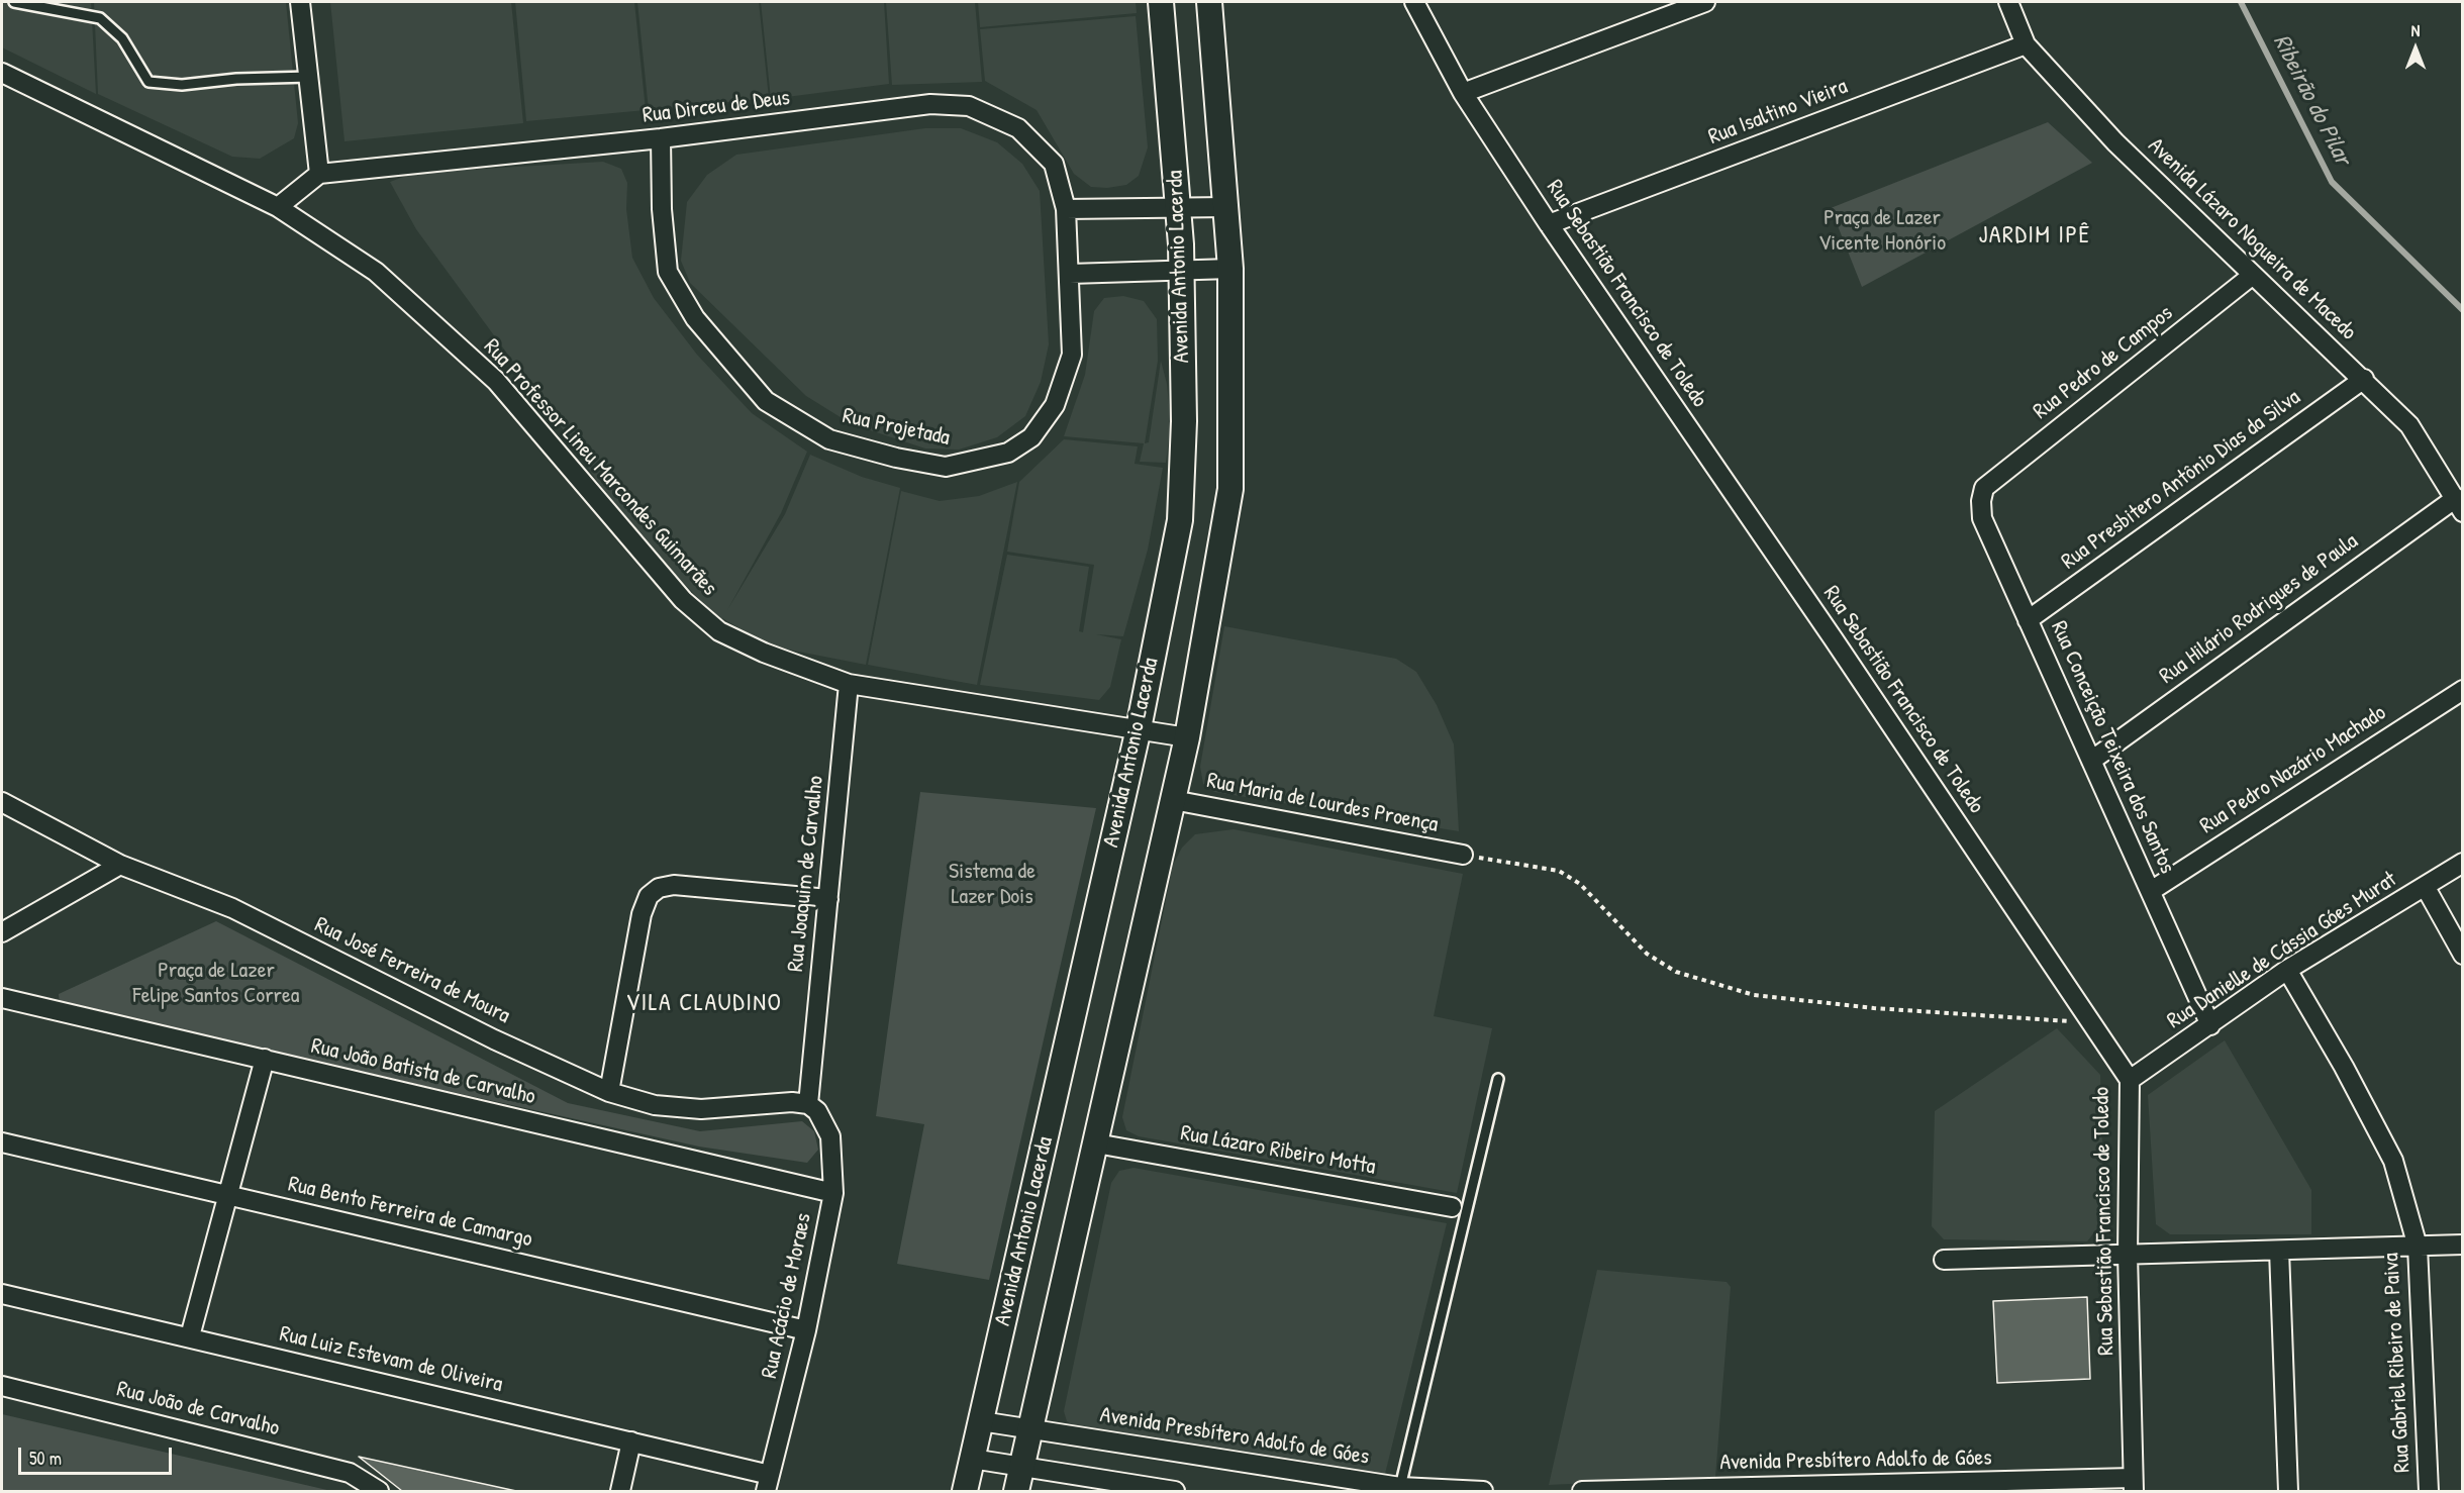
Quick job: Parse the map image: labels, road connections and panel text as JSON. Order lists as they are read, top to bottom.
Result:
{
  "streets": {
    "main road": ["Avenida Antonio Lacerda"],
    "street": [
      "Rua Dirceu de Deus",
      "Rua Isaltino Vieira",
      "Avenida Lázaro Nogueira de Macedo",
      "Rua Sebastião Francisco de Toledo",
      "Rua Pedro de Campos",
      "Rua Projetada",
      "Rua Professor Lineu Marcondes Guimarães",
      "Rua Presbitero Antônio Dias da Silva",
      "Rua Hilário Rodrigues de Paula",
      "Rua Conceição Teixeira dos Santos",
      "Rua Pedro Nazário Machado",
      "Rua Maria de Lourdes Proença",
      "Rua Joaquim de Carvalho",
      "Rua Danielle de Cássia Góes Murat",
      "Rua José Ferreira de Moura",
      "Rua João Batista de Carvalho",
      "Rua Lázaro Ribeiro Motta",
      "Rua Bento Ferreira de Camargo",
      "Rua Acácio de Moraes",
      "Rua Luiz Estevam de Oliveira",
      "Rua Gabriel Ribeiro de Paiva",
      "Rua João de Carvalho",
      "Avenida Presbítero Adolfo de Góes"
    ]
  },
  "crossings": [
    ["Rua Dirceu de Deus", "Rua Projetada"],
    ["Rua Isaltino Vieira", "Avenida Lázaro Nogueira de Macedo"],
    ["Rua Isaltino Vieira", "Rua Sebastião Francisco de Toledo"],
    ["Avenida Lázaro Nogueira de Macedo", "Rua Pedro de Campos"],
    ["Avenida Lázaro Nogueira de Macedo", "Rua Presbitero Antônio Dias da Silva"],
    ["Avenida Lázaro Nogueira de Macedo", "Rua Hilário Rodrigues de Paula"],
    ["Avenida Antonio Lacerda", "Rua Professor Lineu Marcondes Guimarães"],
    ["Avenida Antonio Lacerda", "Rua Maria de Lourdes Proença"],
    ["Avenida Antonio Lacerda", "Rua Lázaro Ribeiro Motta"],
    ["Avenida Antonio Lacerda", "Avenida Presbítero Adolfo de Góes"],
    ["Rua Sebastião Francisco de Toledo", "Rua Danielle de Cássia Góes Murat"],
    ["Rua Sebastião Francisco de Toledo", "Avenida Presbítero Adolfo de Góes"],
    ["Rua Pedro de Campos", "Rua Conceição Teixeira dos Santos"],
    ["Rua Professor Lineu Marcondes Guimarães", "Rua Joaquim de Carvalho"],
    ["Rua Presbitero Antônio Dias da Silva", "Rua Conceição Teixeira dos Santos"],
    ["Rua Hilário Rodrigues de Paula", "Rua Conceição Teixeira dos Santos"],
    ["Rua Conceição Teixeira dos Santos", "Rua Pedro Nazário Machado"],
    ["Rua Conceição Teixeira dos Santos", "Rua Danielle de Cássia Góes Murat"],
    ["Rua Joaquim de Carvalho", "Rua José Ferreira de Moura"],
    ["Rua Joaquim de Carvalho", "Rua Acácio de Moraes"],
    ["Rua Danielle de Cássia Góes Murat", "Rua Gabriel Ribeiro de Paiva"],
    ["Rua José Ferreira de Moura", "Rua Acácio de Moraes"],
    ["Rua João Batista de Carvalho", "Rua Acácio de Moraes"],
    ["Rua Bento Ferreira de Camargo", "Rua Acácio de Moraes"],
    ["Rua Acácio de Moraes", "Rua Luiz Estevam de Oliveira"]
  ],
  "districts": ["JARDIM IPÊ", "VILA CLAUDINO"],
  "water": ["Ribeirão do Pilar"],
  "parks": ["Praça de Lazer Vicente Honório", "Sistema de Lazer Dois", "Praça de Lazer Felipe Santos Correa"],
  "scale_bar": "50 m",
  "north": "top"
}
